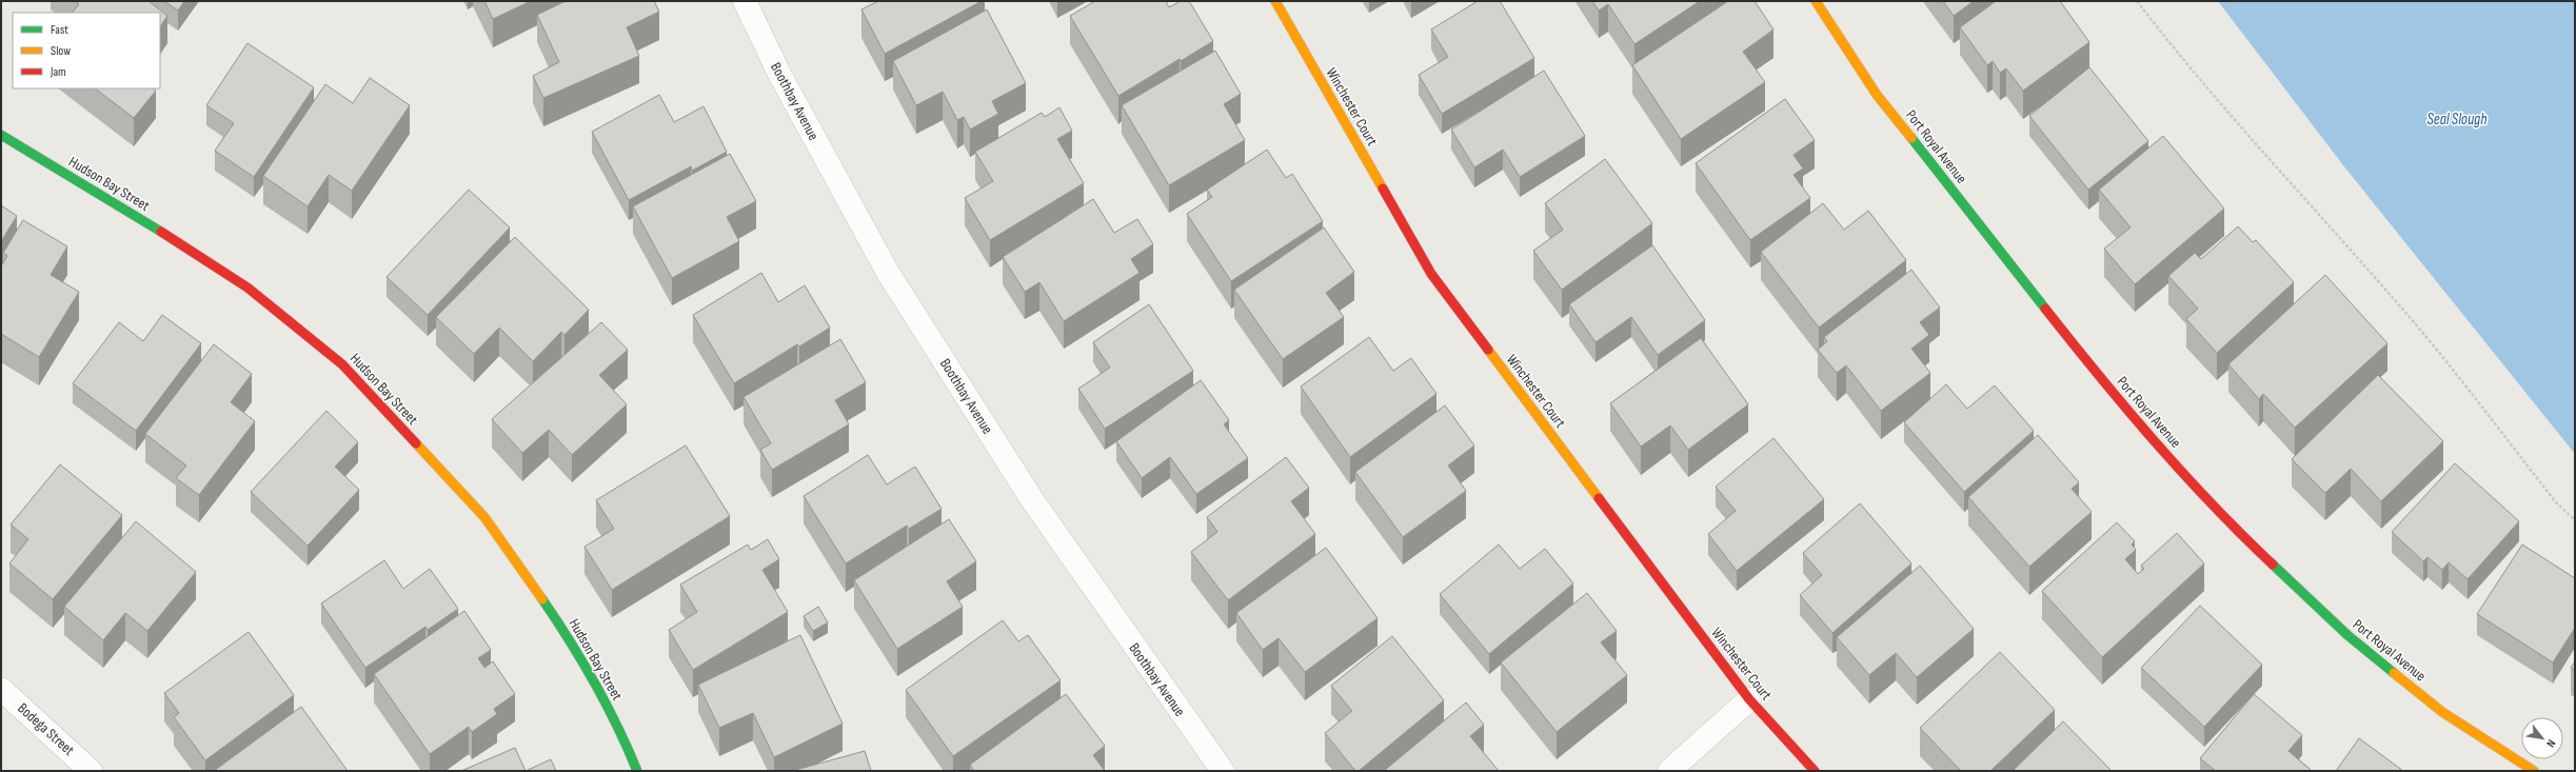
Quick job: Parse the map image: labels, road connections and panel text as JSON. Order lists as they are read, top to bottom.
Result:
{
  "streets": {
    "street": [
      "Boothbay Avenue",
      "Winchester Court",
      "Port Royal Avenue",
      "Hudson Bay Street",
      "Bodega Street"
    ]
  },
  "water": ["Seal Slough"],
  "legend": ["Fast", "Slow", "Jam"],
  "north": "bottom right"
}
